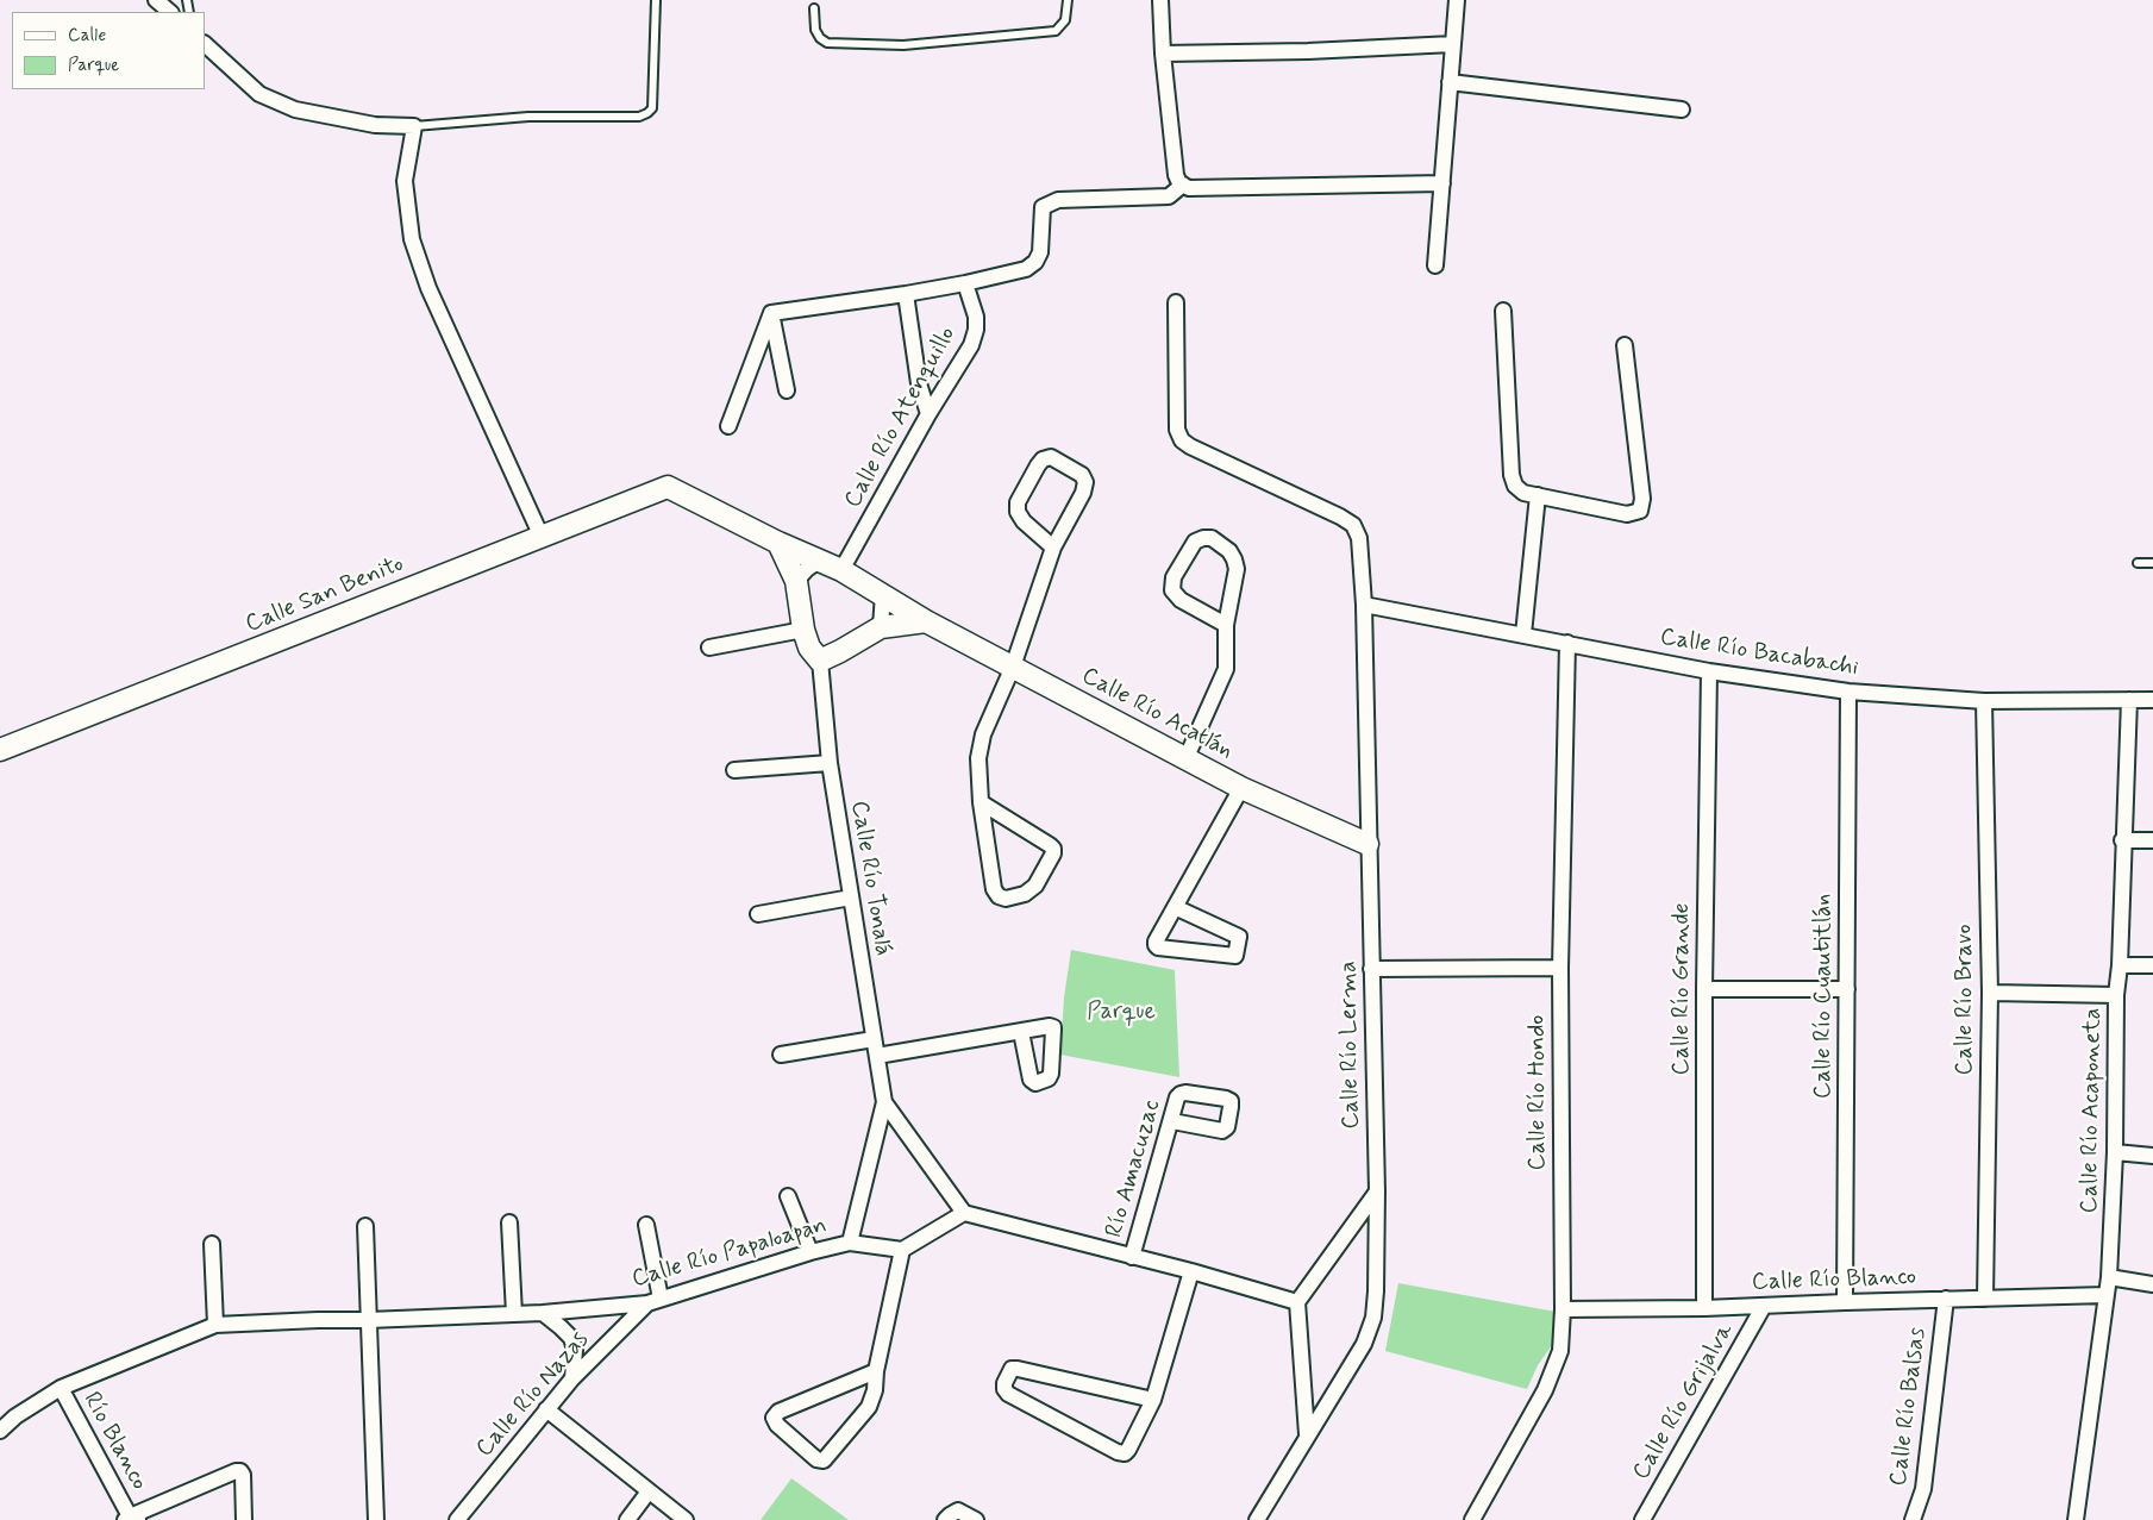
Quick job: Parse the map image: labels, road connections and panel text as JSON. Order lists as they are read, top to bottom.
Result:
{
  "streets": {
    "street": [
      "Calle Río Atenquillo",
      "Calle San Benito",
      "Calle Río Bacabachi",
      "Calle Río Acatlán",
      "Calle Río Tonalá",
      "Calle Río Grande",
      "Calle Río Cuautitlán",
      "Calle Río Bravo",
      "Calle Río Lerma",
      "Calle Río Hondo",
      "Calle Río Acaponeta",
      "Río Amacuzac",
      "Calle Río Papaloapan",
      "Calle Río Blanco",
      "Calle Río Nazas",
      "Calle Río Grijalva",
      "Calle Río Balsas",
      "Río Blanco"
    ]
  },
  "crossings": [
    ["Calle Río Atenquillo", "Calle Río Acatlán"],
    ["Calle Río Atenquillo", "Calle Río Tonalá"],
    ["Calle San Benito", "Calle Río Acatlán"],
    ["Calle Río Bacabachi", "Calle Río Grande"],
    ["Calle Río Bacabachi", "Calle Río Cuautitlán"],
    ["Calle Río Bacabachi", "Calle Río Bravo"],
    ["Calle Río Bacabachi", "Calle Río Lerma"],
    ["Calle Río Bacabachi", "Calle Río Hondo"],
    ["Calle Río Bacabachi", "Calle Río Acaponeta"],
    ["Calle Río Acatlán", "Calle Río Tonalá"],
    ["Calle Río Acatlán", "Calle Río Lerma"],
    ["Calle Río Tonalá", "Calle Río Papaloapan"],
    ["Calle Río Grande", "Calle Río Blanco"],
    ["Calle Río Cuautitlán", "Calle Río Blanco"],
    ["Calle Río Bravo", "Calle Río Blanco"],
    ["Calle Río Hondo", "Calle Río Blanco"],
    ["Calle Río Acaponeta", "Calle Río Blanco"],
    ["Calle Río Papaloapan", "Calle Río Nazas"],
    ["Calle Río Papaloapan", "Río Blanco"],
    ["Calle Río Blanco", "Calle Río Grijalva"],
    ["Calle Río Blanco", "Calle Río Balsas"]
  ],
  "parks": ["Parque"],
  "legend": ["Calle", "Parque"]
}
